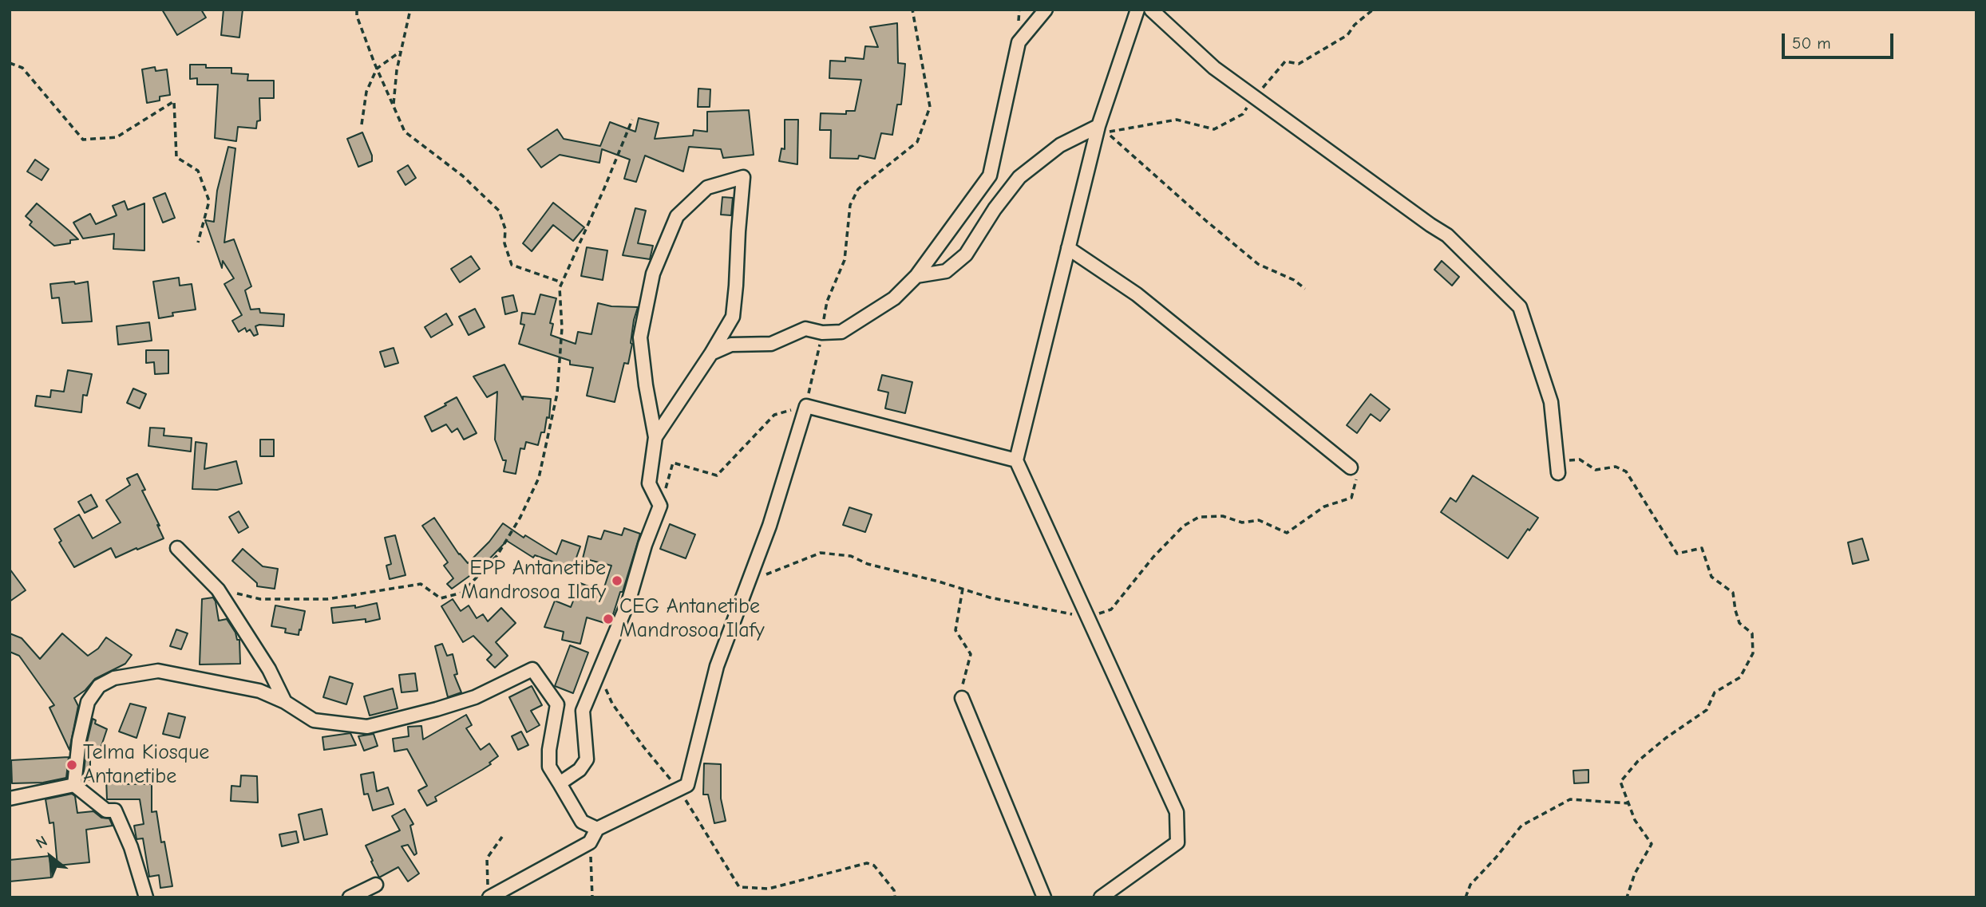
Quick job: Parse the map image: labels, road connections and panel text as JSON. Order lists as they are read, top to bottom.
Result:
{
  "places": ["EPP Antanetibe Mandrosoa Ilafy", "CEG Antanetibe Mandrosoa Ilafy", "Telma Kiosque Antanetibe"],
  "scale_bar": "50 m",
  "north": "top left"
}
